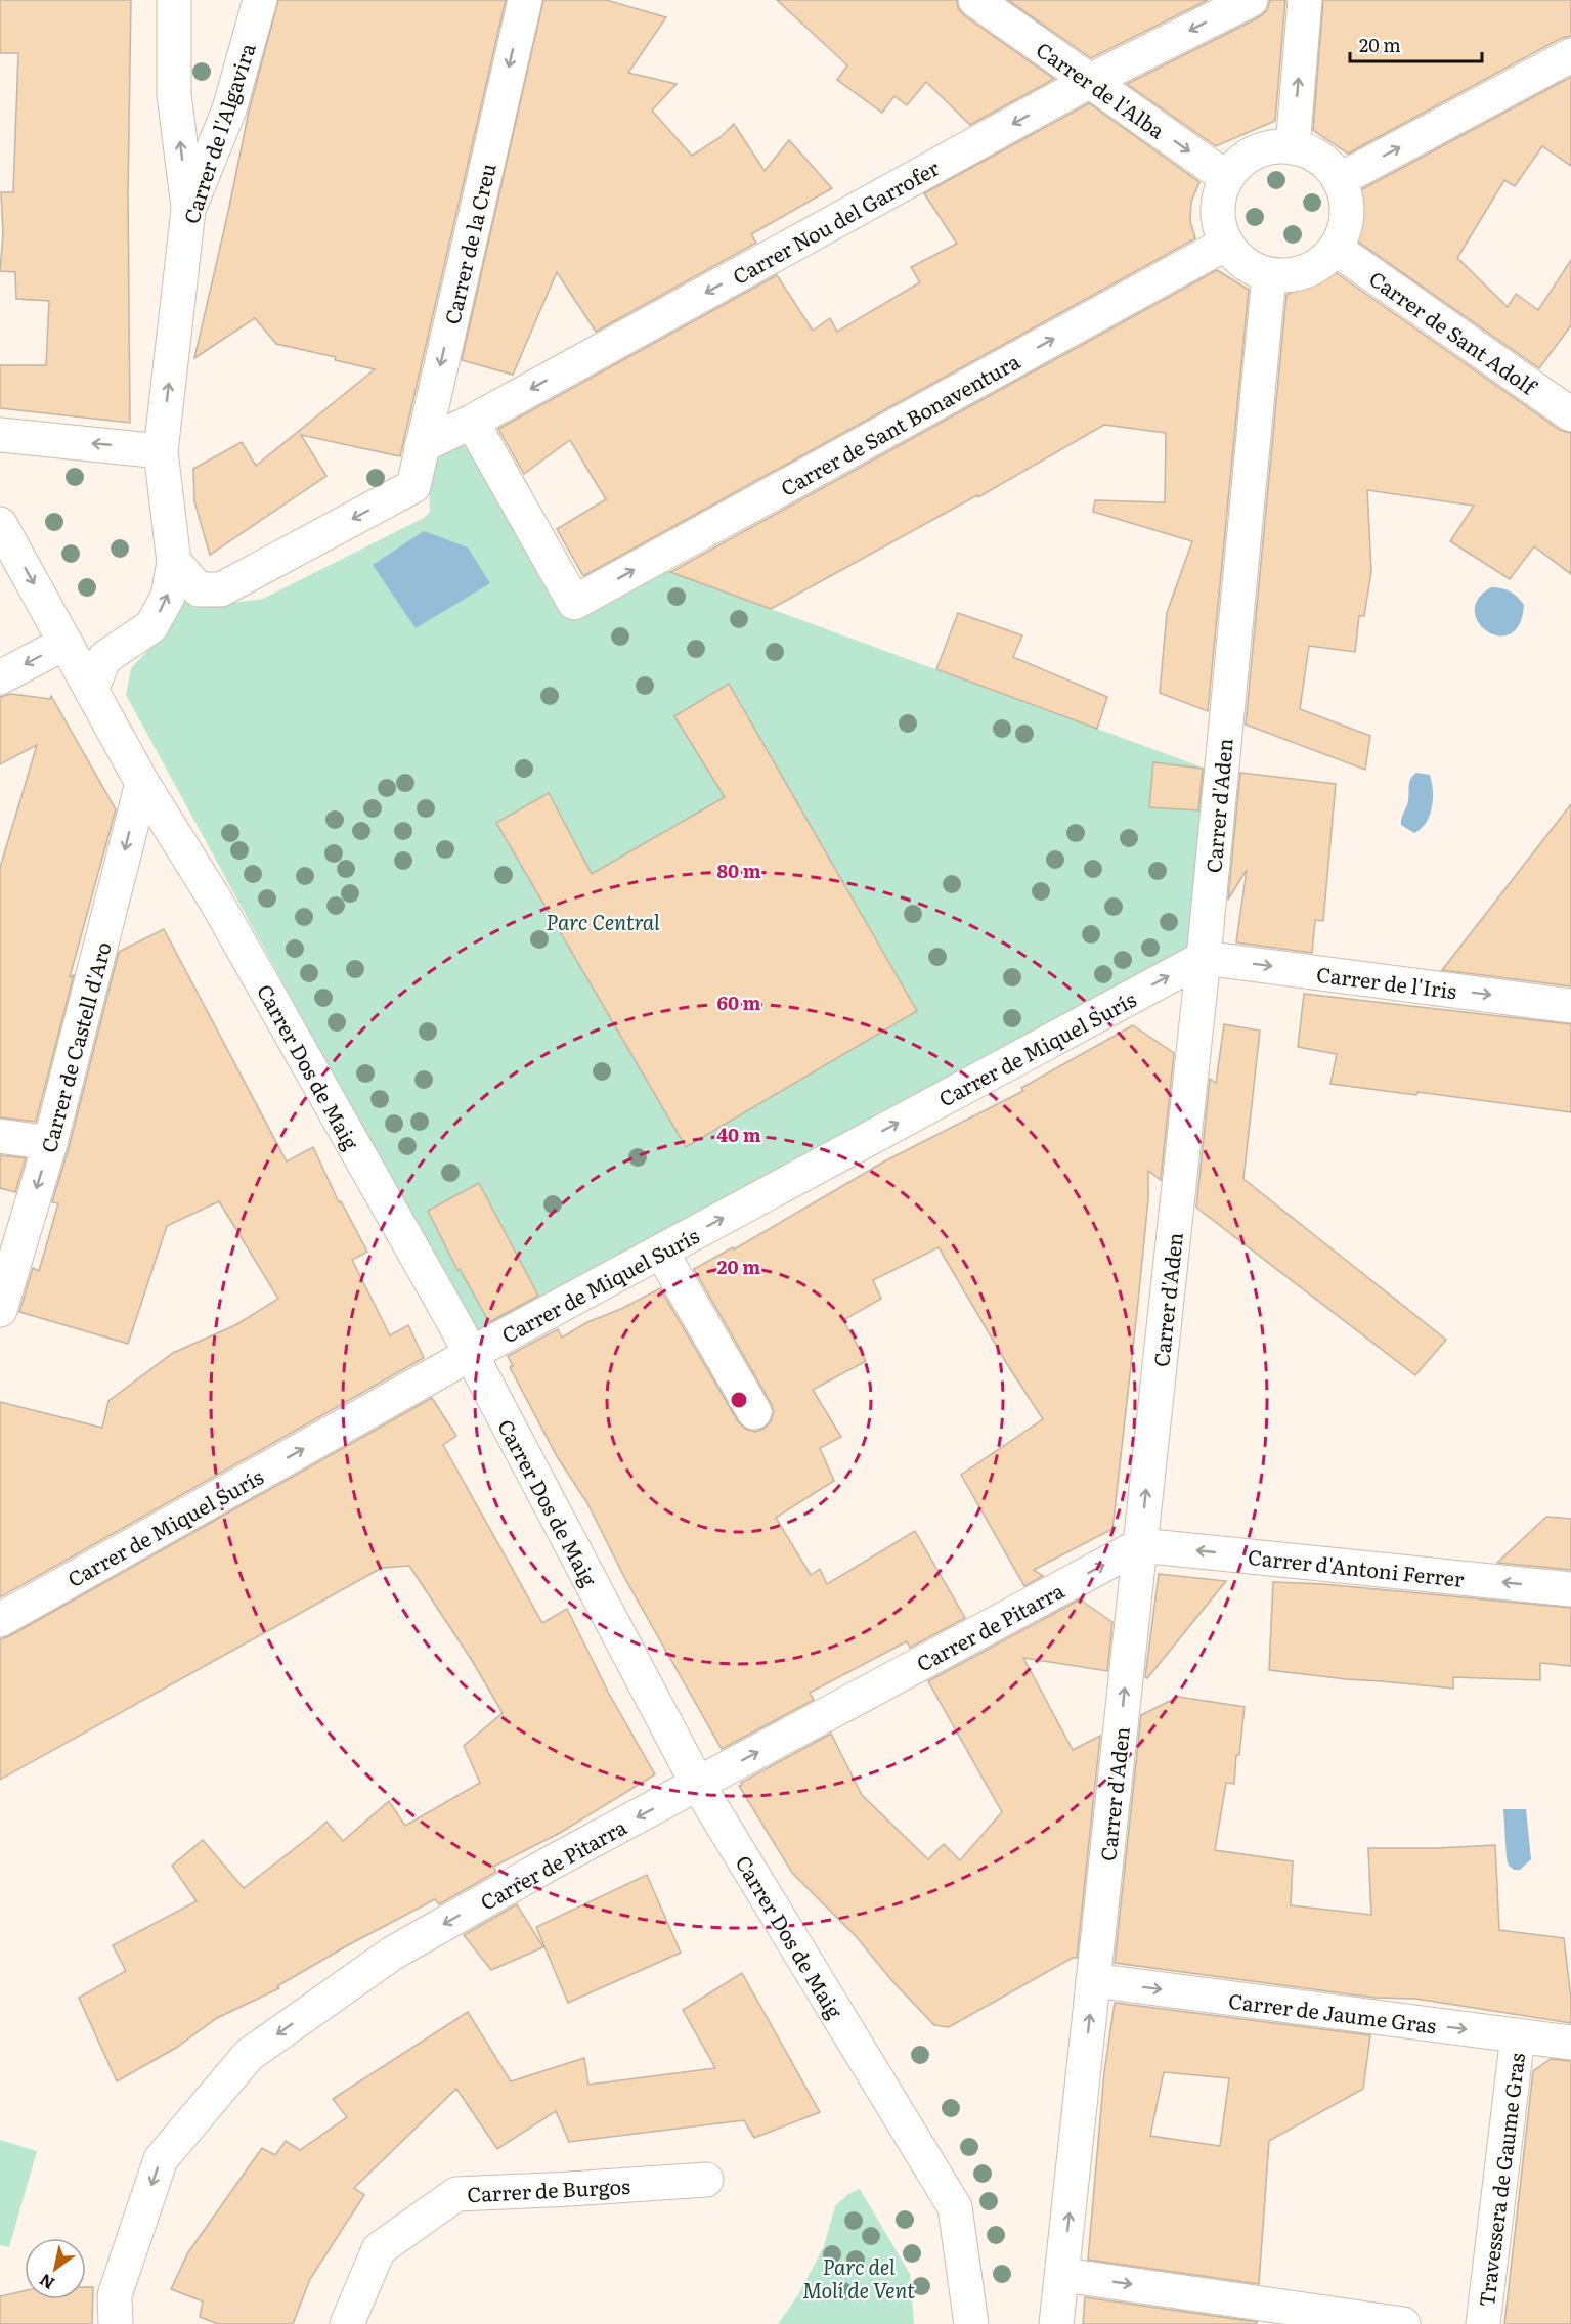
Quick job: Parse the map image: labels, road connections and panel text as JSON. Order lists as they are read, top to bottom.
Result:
{
  "streets": {
    "street": [
      "Carrer de l'Alba",
      "Carrer de l'Algavira",
      "Carrer Nou del Garrofer",
      "Carrer de la Creu",
      "Carrer de Sant Adolf",
      "Carrer de Sant Bonaventura",
      "Carrer d'Aden",
      "Carrer de l'Iris",
      "Carrer de Castell d'Aro",
      "Carrer de Miquel Surís",
      "Carrer Dos de Maig",
      "Carrer d'Antoni Ferrer",
      "Carrer de Pitarra",
      "Carrer de Jaume Gras",
      "Travessera de Gaume Gras",
      "Carrer de Burgos"
    ]
  },
  "crossings": [
    ["Carrer de l'Alba", "Carrer Nou del Garrofer"],
    ["Carrer de l'Alba", "Carrer de Sant Adolf"],
    ["Carrer de l'Alba", "Carrer de Sant Bonaventura"],
    ["Carrer de l'Alba", "Carrer d'Aden"],
    ["Carrer de l'Algavira", "Carrer de la Creu"],
    ["Carrer Nou del Garrofer", "Carrer de la Creu"],
    ["Carrer Nou del Garrofer", "Carrer de Sant Bonaventura"],
    ["Carrer de Sant Adolf", "Carrer de Sant Bonaventura"],
    ["Carrer de Sant Adolf", "Carrer d'Aden"],
    ["Carrer de Sant Bonaventura", "Carrer d'Aden"],
    ["Carrer d'Aden", "Carrer de l'Iris"],
    ["Carrer d'Aden", "Carrer de Miquel Surís"],
    ["Carrer d'Aden", "Carrer d'Antoni Ferrer"],
    ["Carrer d'Aden", "Carrer de Pitarra"],
    ["Carrer d'Aden", "Carrer de Jaume Gras"],
    ["Carrer de l'Iris", "Carrer de Miquel Surís"],
    ["Carrer de Castell d'Aro", "Carrer Dos de Maig"],
    ["Carrer de Miquel Surís", "Carrer Dos de Maig"],
    ["Carrer Dos de Maig", "Carrer de Pitarra"],
    ["Carrer d'Antoni Ferrer", "Carrer de Pitarra"],
    ["Carrer de Jaume Gras", "Travessera de Gaume Gras"]
  ],
  "one_way": [
    "Carrer de l'Alba",
    "Carrer de l'Algavira",
    "Carrer Nou del Garrofer",
    "Carrer de la Creu",
    "Carrer de Sant Bonaventura",
    "Carrer d'Aden",
    "Carrer de l'Iris",
    "Carrer de Castell d'Aro",
    "Carrer de Miquel Surís",
    "Carrer d'Antoni Ferrer"
  ],
  "parks": ["Parc Central", "Parc del Molí de Vent"],
  "scale_bar": "20 m",
  "north": "bottom left",
  "rings": [
    "80 m",
    "60 m",
    "40 m",
    "20 m"
  ]
}
